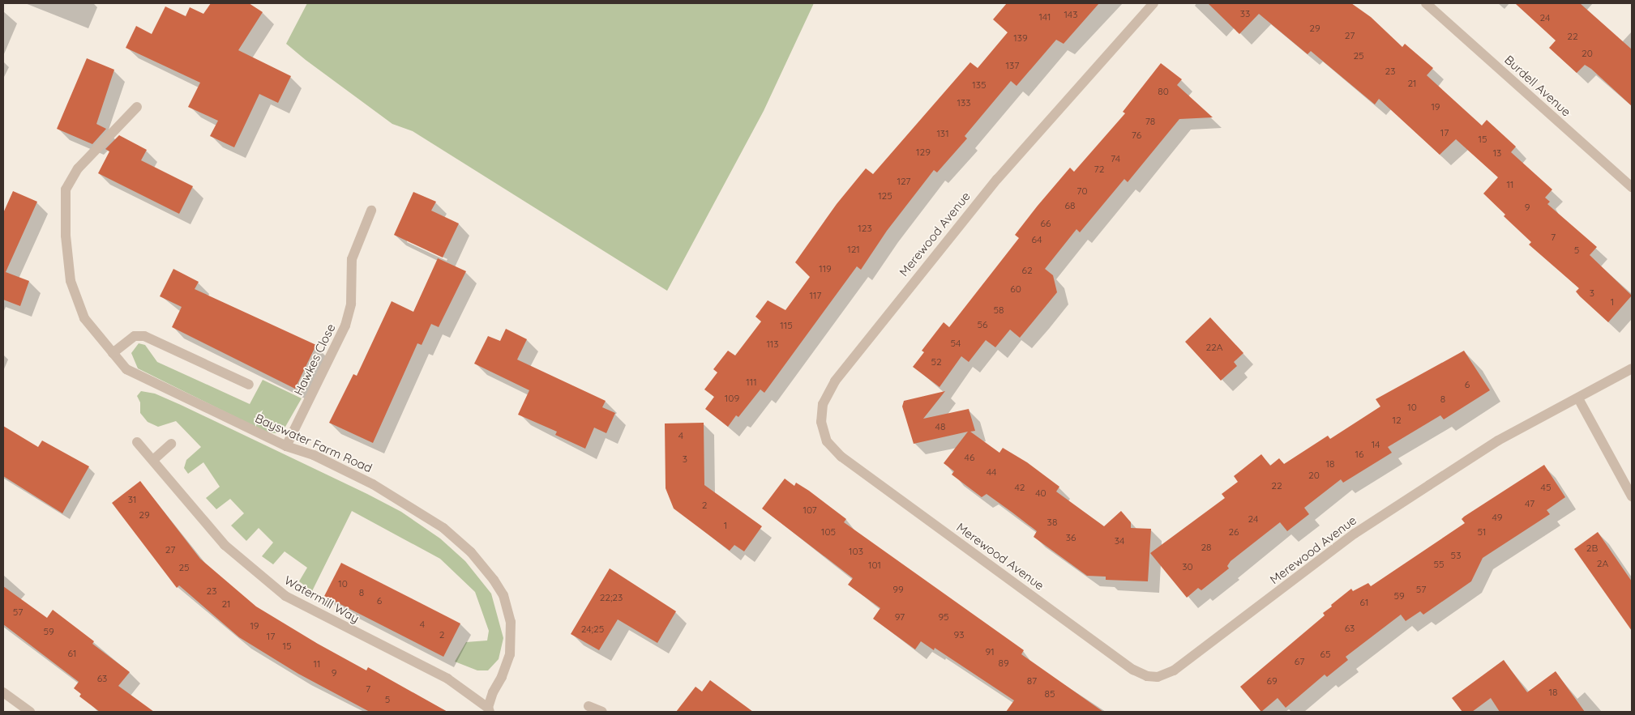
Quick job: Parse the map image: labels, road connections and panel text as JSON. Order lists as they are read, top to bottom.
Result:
{
  "streets": {
    "street": [
      "Burdell Avenue",
      "Merewood Avenue",
      "Hawkes Close",
      "Bayswater Farm Road",
      "Watermill Way"
    ]
  },
  "crossings": [
    ["Hawkes Close", "Bayswater Farm Road"],
    ["Bayswater Farm Road", "Watermill Way"]
  ],
  "house_numbers": [
    "33",
    "143",
    "141",
    "24",
    "29",
    "27",
    "22",
    "139",
    "20",
    "25",
    "137",
    "23",
    "21",
    "135",
    "80",
    "133",
    "19",
    "78",
    "17",
    "131",
    "76",
    "15",
    "129",
    "13",
    "74",
    "72",
    "127",
    "11",
    "70",
    "125",
    "68",
    "9",
    "66",
    "123",
    "7",
    "64",
    "121",
    "5",
    "119",
    "62",
    "60",
    "3",
    "117",
    "1",
    "58",
    "56",
    "115",
    "54",
    "113",
    "22A",
    "52",
    "111",
    "6",
    "109",
    "8",
    "10",
    "12",
    "48",
    "4",
    "14",
    "16",
    "46",
    "3",
    "18",
    "44",
    "20",
    "22",
    "42",
    "45",
    "40",
    "31",
    "47",
    "2",
    "107",
    "29",
    "49",
    "24",
    "38",
    "1",
    "105",
    "26",
    "51",
    "36",
    "34",
    "28",
    "2B",
    "27",
    "103",
    "53",
    "2A",
    "55",
    "101",
    "30",
    "25",
    "10",
    "99",
    "57",
    "23",
    "8",
    "59",
    "22;23",
    "6",
    "61",
    "21",
    "57",
    "97",
    "95",
    "4",
    "19",
    "63",
    "24;25",
    "59",
    "2",
    "93",
    "17",
    "15",
    "91",
    "61",
    "65",
    "67",
    "89",
    "11",
    "9",
    "63",
    "87",
    "69",
    "7",
    "18",
    "85",
    "5"
  ]
}
